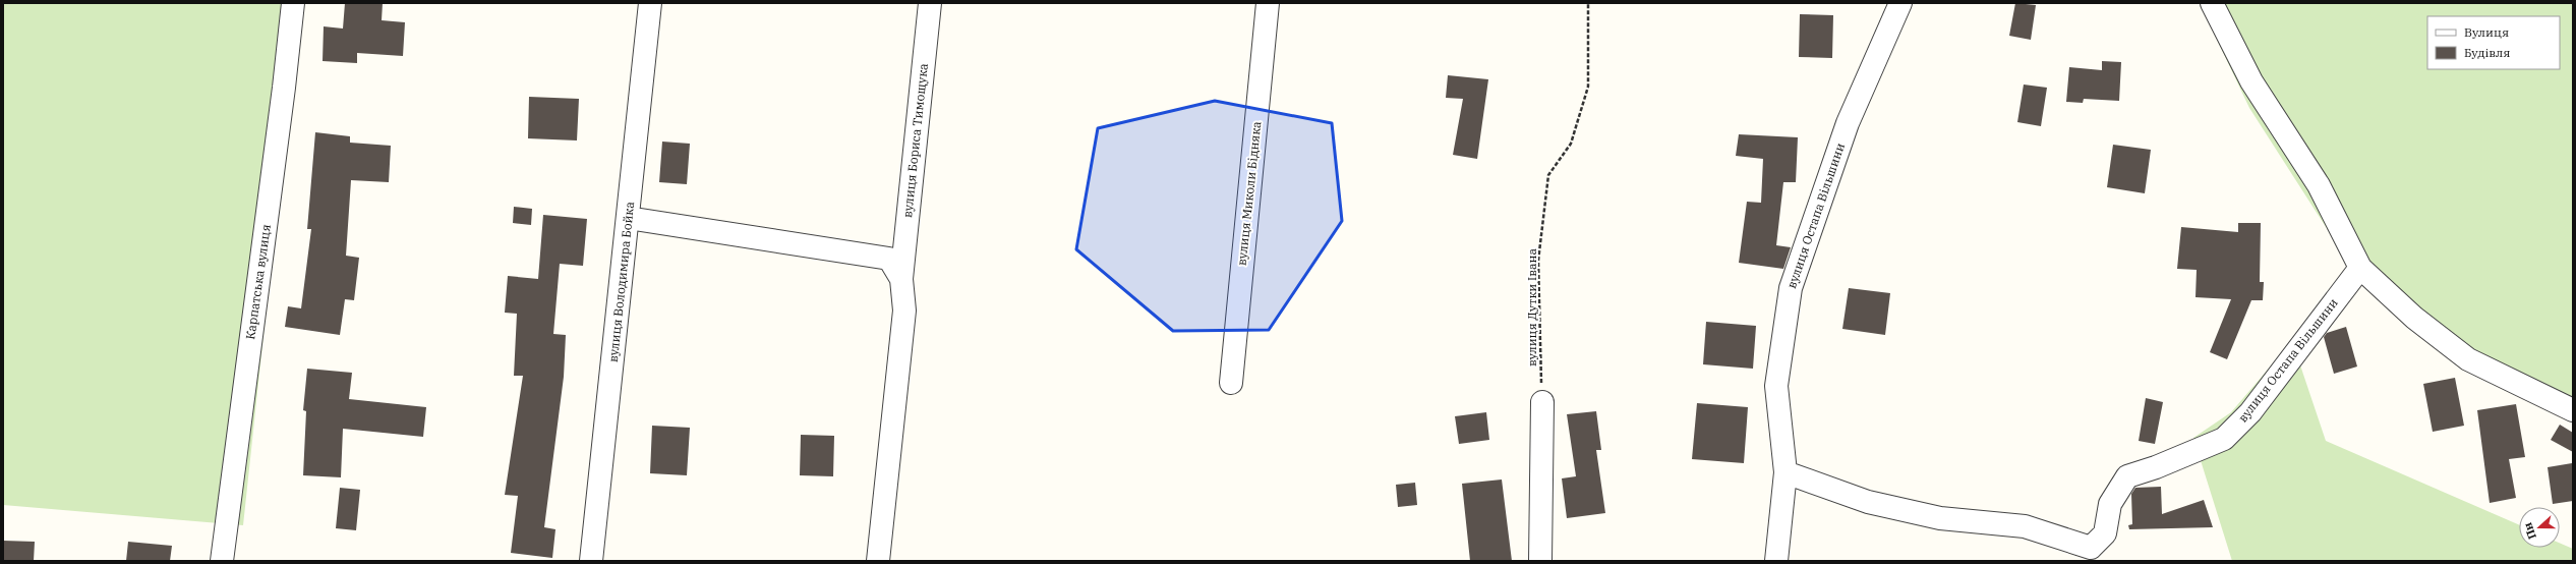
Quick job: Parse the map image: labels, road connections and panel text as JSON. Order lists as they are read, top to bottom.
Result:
{
  "streets": {
    "street": [
      "вулиця Бориса Тимощука",
      "вулиця Миколи Бідняка",
      "вулиця Остапа Вільшини",
      "Карпатська вулиця",
      "вулиця Володимира Бойка"
    ],
    "path": ["вулиця Дутки Івана"]
  },
  "legend": ["Вулиця", "Будівля"],
  "north": "left"
}
